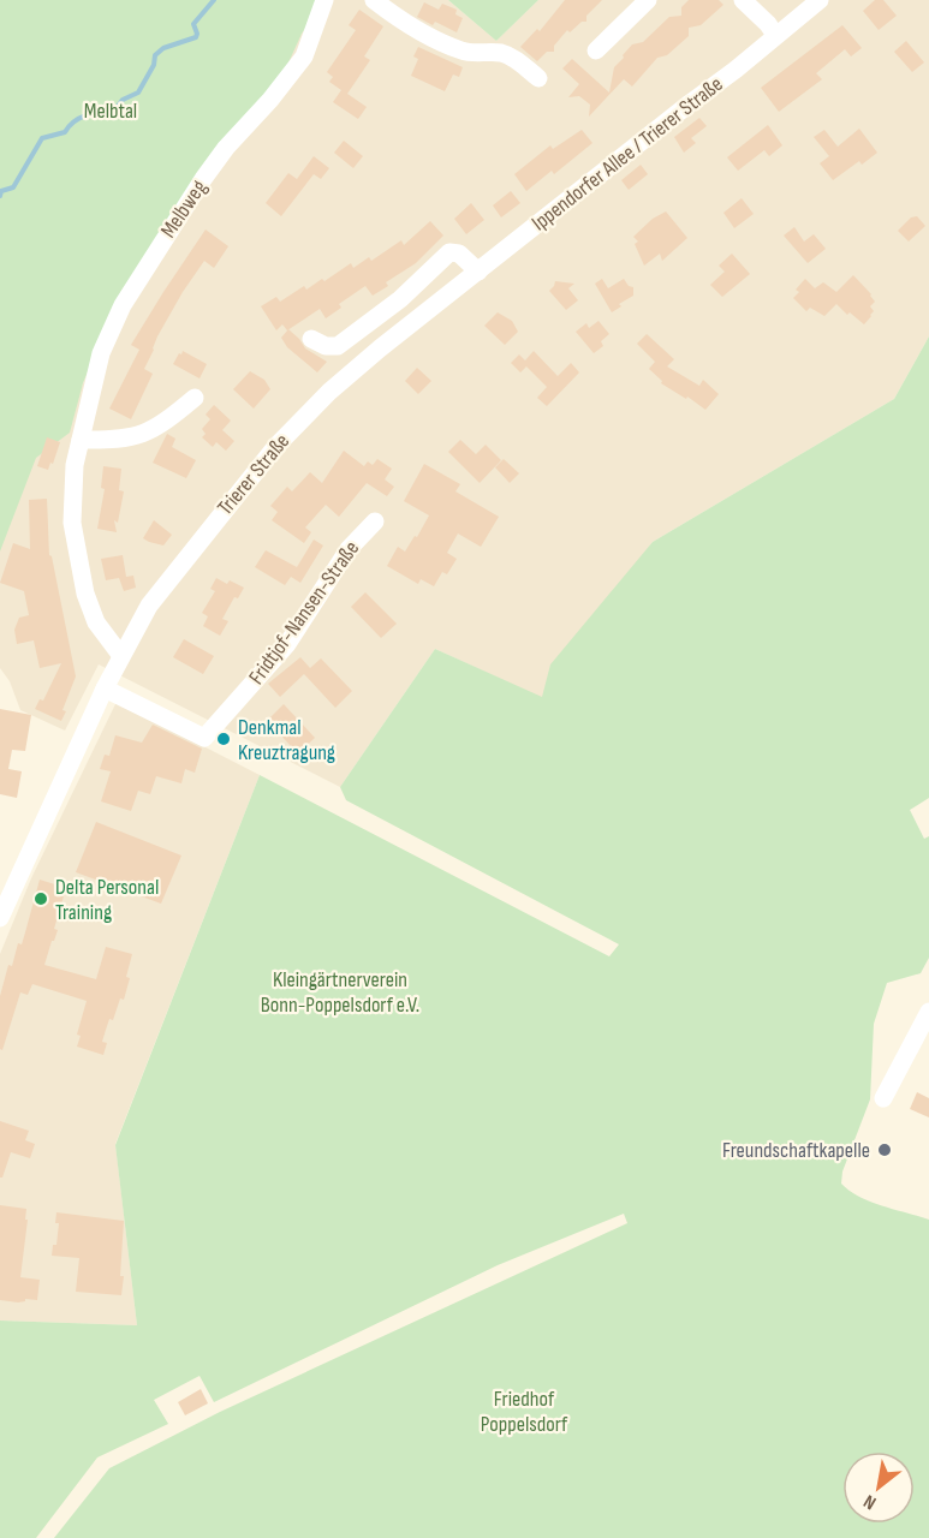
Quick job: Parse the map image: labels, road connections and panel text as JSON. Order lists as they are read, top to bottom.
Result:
{
  "streets": {
    "street": [
      "Ippendorfer Allee / Trierer Straße",
      "Melbweg",
      "Trierer Straße",
      "Fridtjof-Nansen-Straße"
    ]
  },
  "crossings": [
    ["Ippendorfer Allee / Trierer Straße", "Trierer Straße"],
    ["Melbweg", "Trierer Straße"],
    ["Trierer Straße", "Fridtjof-Nansen-Straße"]
  ],
  "parks": ["Melbtal", "Kleingärtnerverein Bonn-Poppelsdorf e.V.", "Friedhof Poppelsdorf"],
  "places": ["Denkmal Kreuztragung", "Delta Personal Training", "Freundschaftkapelle"],
  "north": "bottom left"
}
